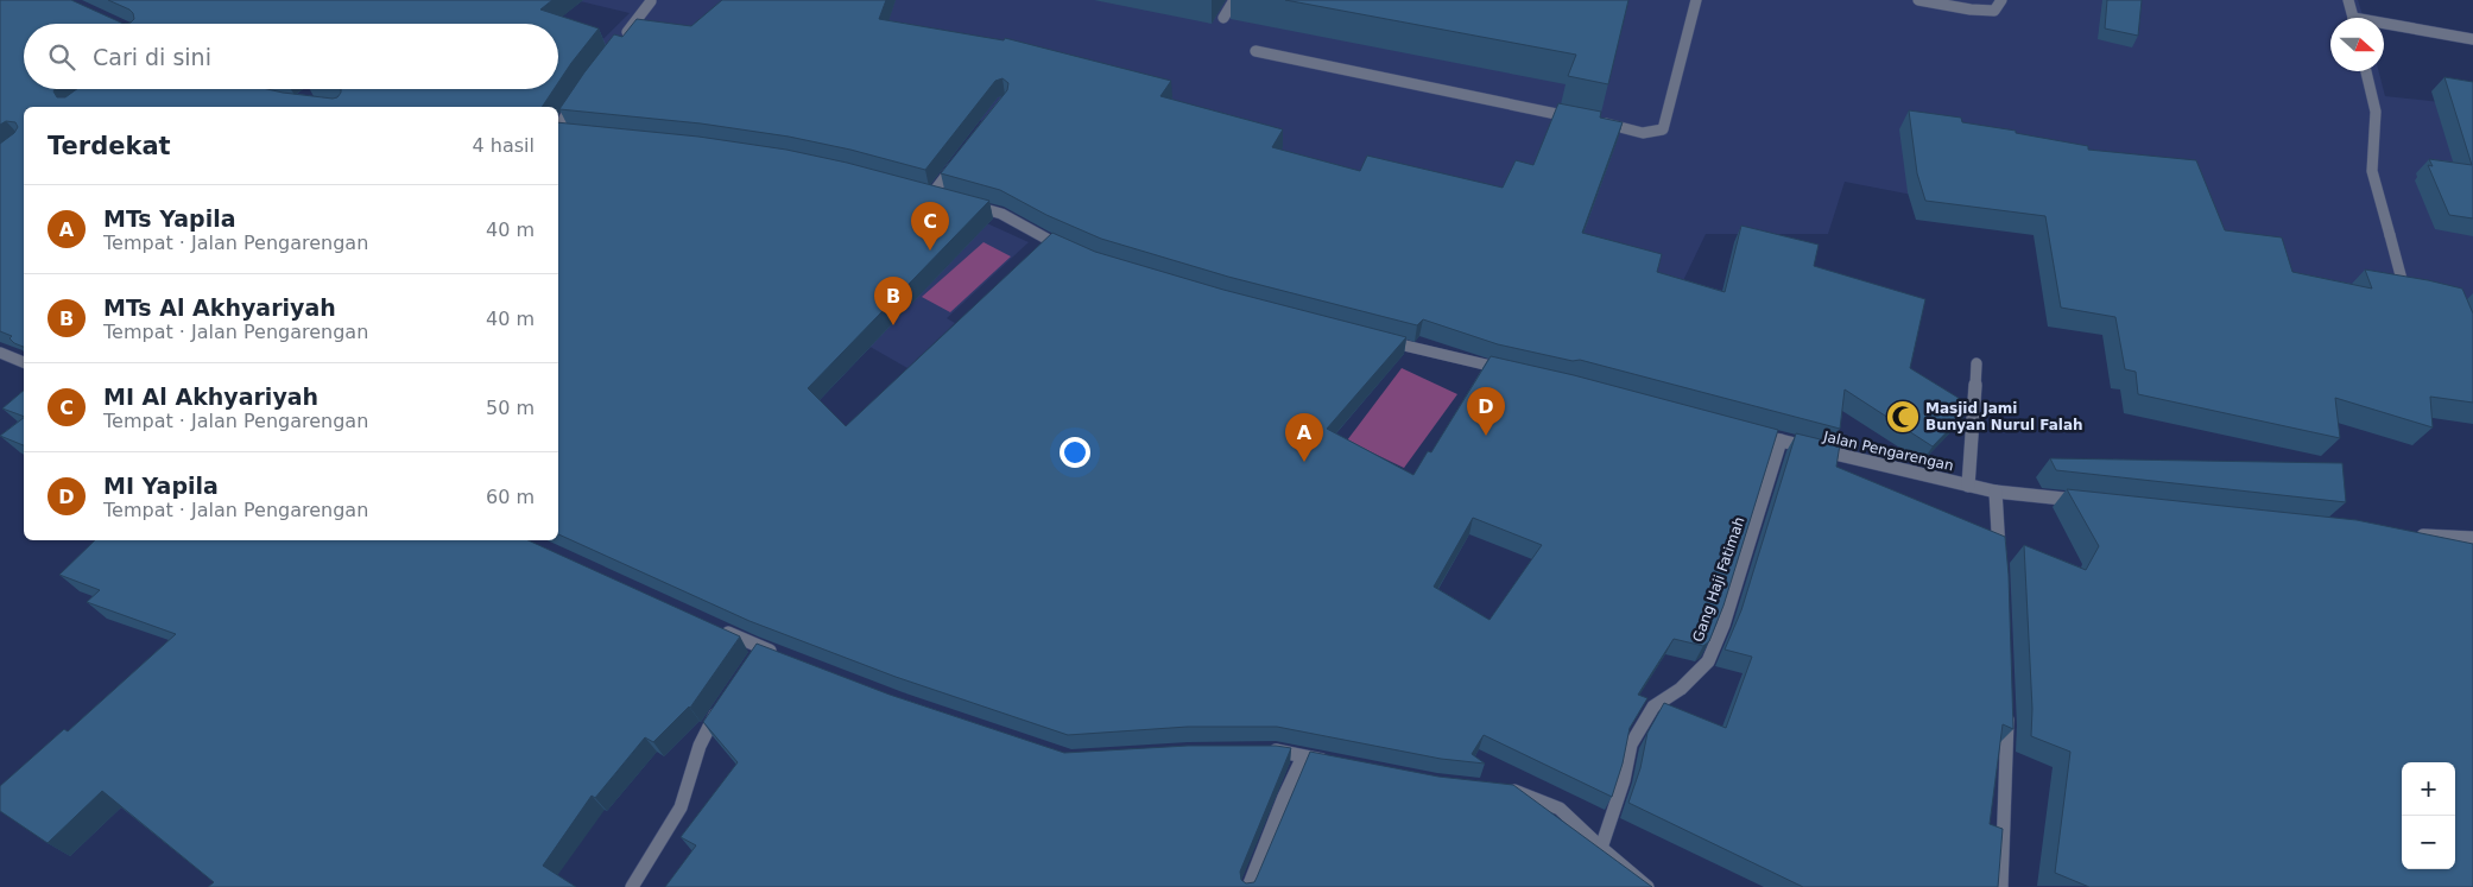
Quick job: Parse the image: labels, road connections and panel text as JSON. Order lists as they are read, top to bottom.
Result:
{
  "streets": {
    "street": ["Jalan Pengarengan", "Gang Haji Fatimah"]
  },
  "crossings": [
    ["Jalan Pengarengan", "Gang Haji Fatimah"]
  ],
  "places": {
    "mosque": ["Masjid Jami Bunyan Nurul Falah"]
  },
  "north": "right",
  "page": {
    "search": "Cari di sini",
    "heading": ["Terdekat", "4 hasil"],
    "list": [
      {
        "mark": "A",
        "name": "MTs Yapila",
        "note": "Tempat · Jalan Pengarengan",
        "value": "40 m"
      },
      {
        "mark": "B",
        "name": "MTs Al Akhyariyah",
        "note": "Tempat · Jalan Pengarengan",
        "value": "40 m"
      },
      {
        "mark": "C",
        "name": "MI Al Akhyariyah",
        "note": "Tempat · Jalan Pengarengan",
        "value": "50 m"
      },
      {
        "mark": "D",
        "name": "MI Yapila",
        "note": "Tempat · Jalan Pengarengan",
        "value": "60 m"
      }
    ],
    "pins": [
      "C",
      "B",
      "D",
      "A"
    ],
    "map_buttons": ["+", "−"]
  }
}
